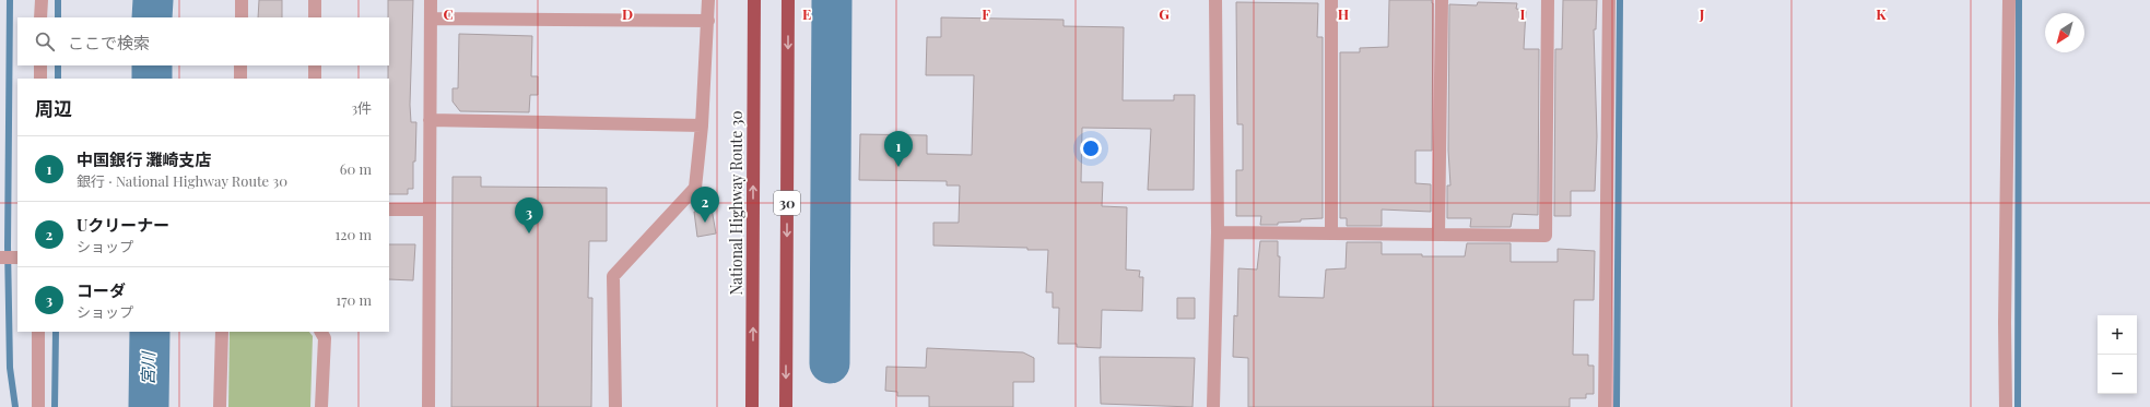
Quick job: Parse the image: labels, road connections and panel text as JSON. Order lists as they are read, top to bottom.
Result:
{
  "streets": {
    "highway": ["National Highway Route 30", "30"]
  },
  "water": ["宮川"],
  "north": "bottom left",
  "page": {
    "search": "ここで検索",
    "heading": ["周辺", "3件"],
    "pins": ["1", "2", "3"],
    "list": [
      {
        "mark": "1",
        "name": "中国銀行 灘崎支店",
        "note": "銀行 · National Highway Route 30",
        "value": "60 m"
      },
      {
        "mark": "2",
        "name": "Uクリーナー",
        "note": "ショップ",
        "value": "120 m"
      },
      {
        "mark": "3",
        "name": "コーダ",
        "note": "ショップ",
        "value": "170 m"
      }
    ],
    "map_buttons": ["+", "−"]
  },
  "grid": {
    "columns": [
      "C",
      "D",
      "E",
      "F",
      "G",
      "H",
      "I",
      "J",
      "K"
    ]
  }
}
